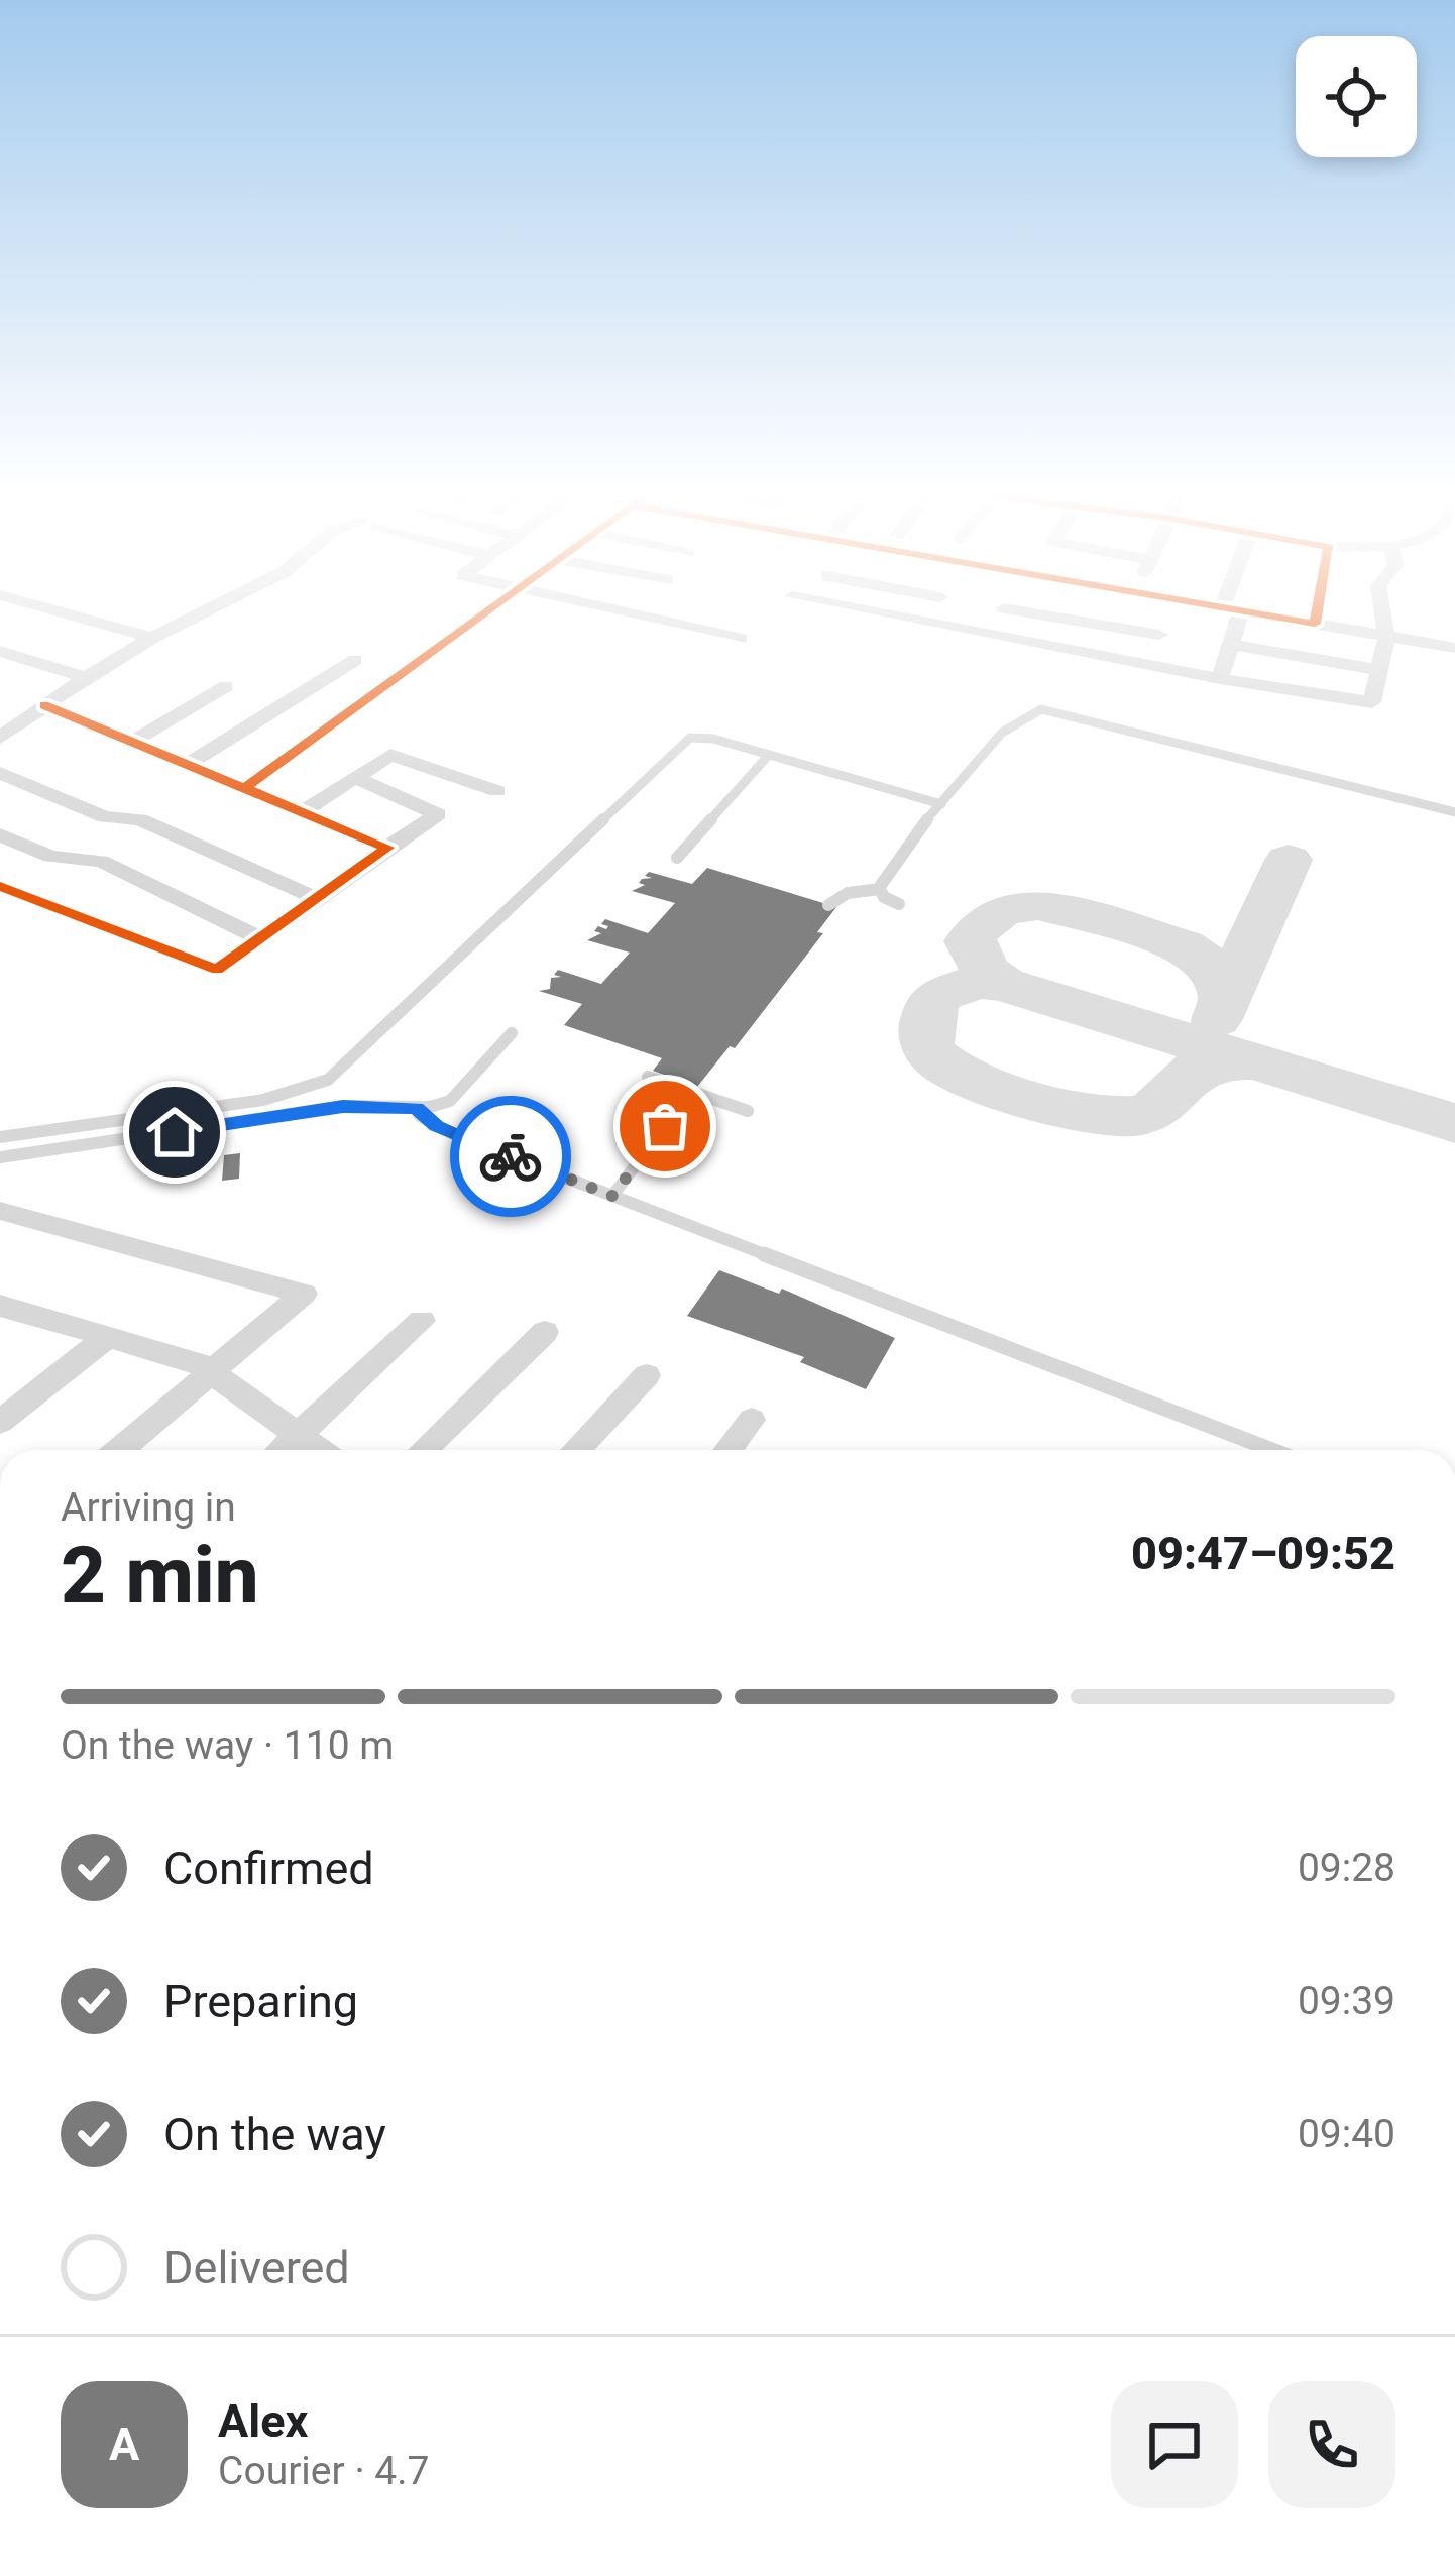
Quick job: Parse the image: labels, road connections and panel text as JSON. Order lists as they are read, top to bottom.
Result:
{
  "page": {
    "heading": ["2 min", "Arriving in", "09:47–09:52"],
    "panel": ["Alex", "Courier · 4.7"],
    "bar": "On the way · 110 m",
    "list": [
      ["Confirmed", "09:28"],
      ["Preparing", "09:39"],
      ["On the way", "09:40"],
      "Delivered"
    ],
    "round": "A"
  }
}
